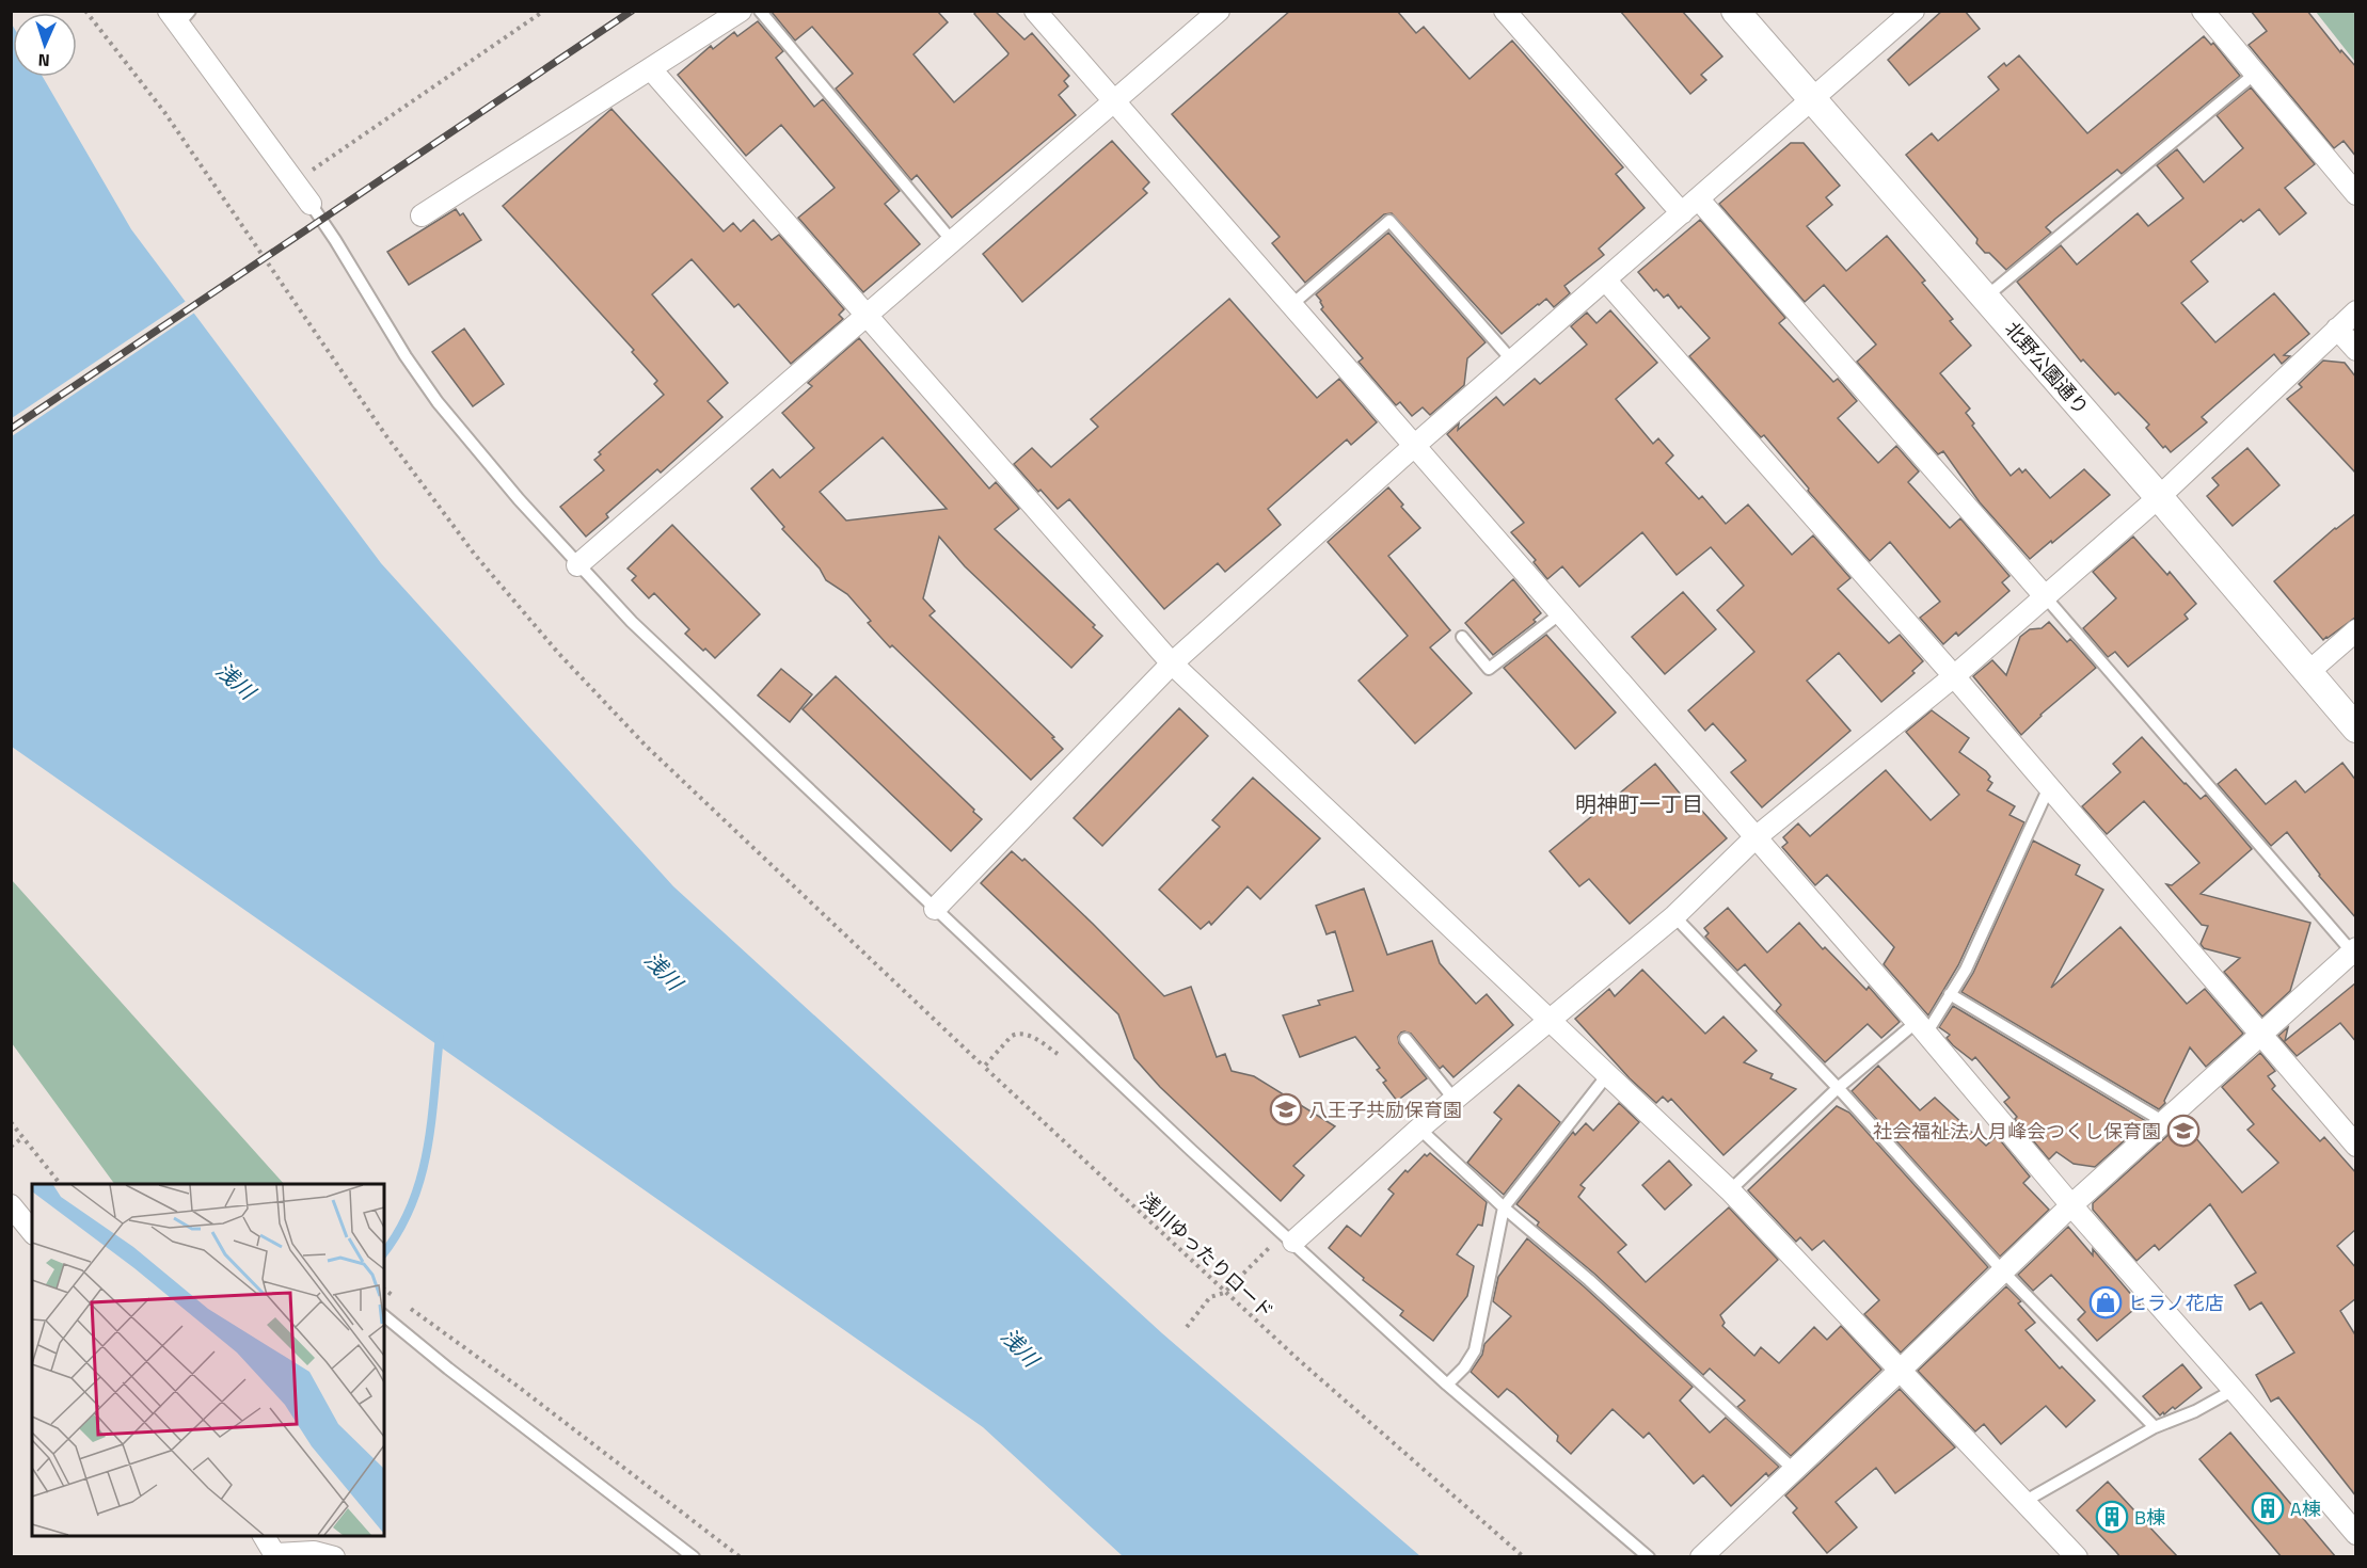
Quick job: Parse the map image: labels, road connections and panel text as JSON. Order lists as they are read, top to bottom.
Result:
{
  "streets": {
    "street": ["北野公園通り"],
    "path": ["浅川ゆったりロード"]
  },
  "districts": ["明神町一丁目"],
  "water": ["浅川"],
  "places": {
    "school or university": ["八王子共励保育園", "社会福祉法人月峰会つくし保育園"],
    "shop": ["ヒラノ花店"],
    "building": ["A棟", "B棟"]
  },
  "north": "bottom"
}
